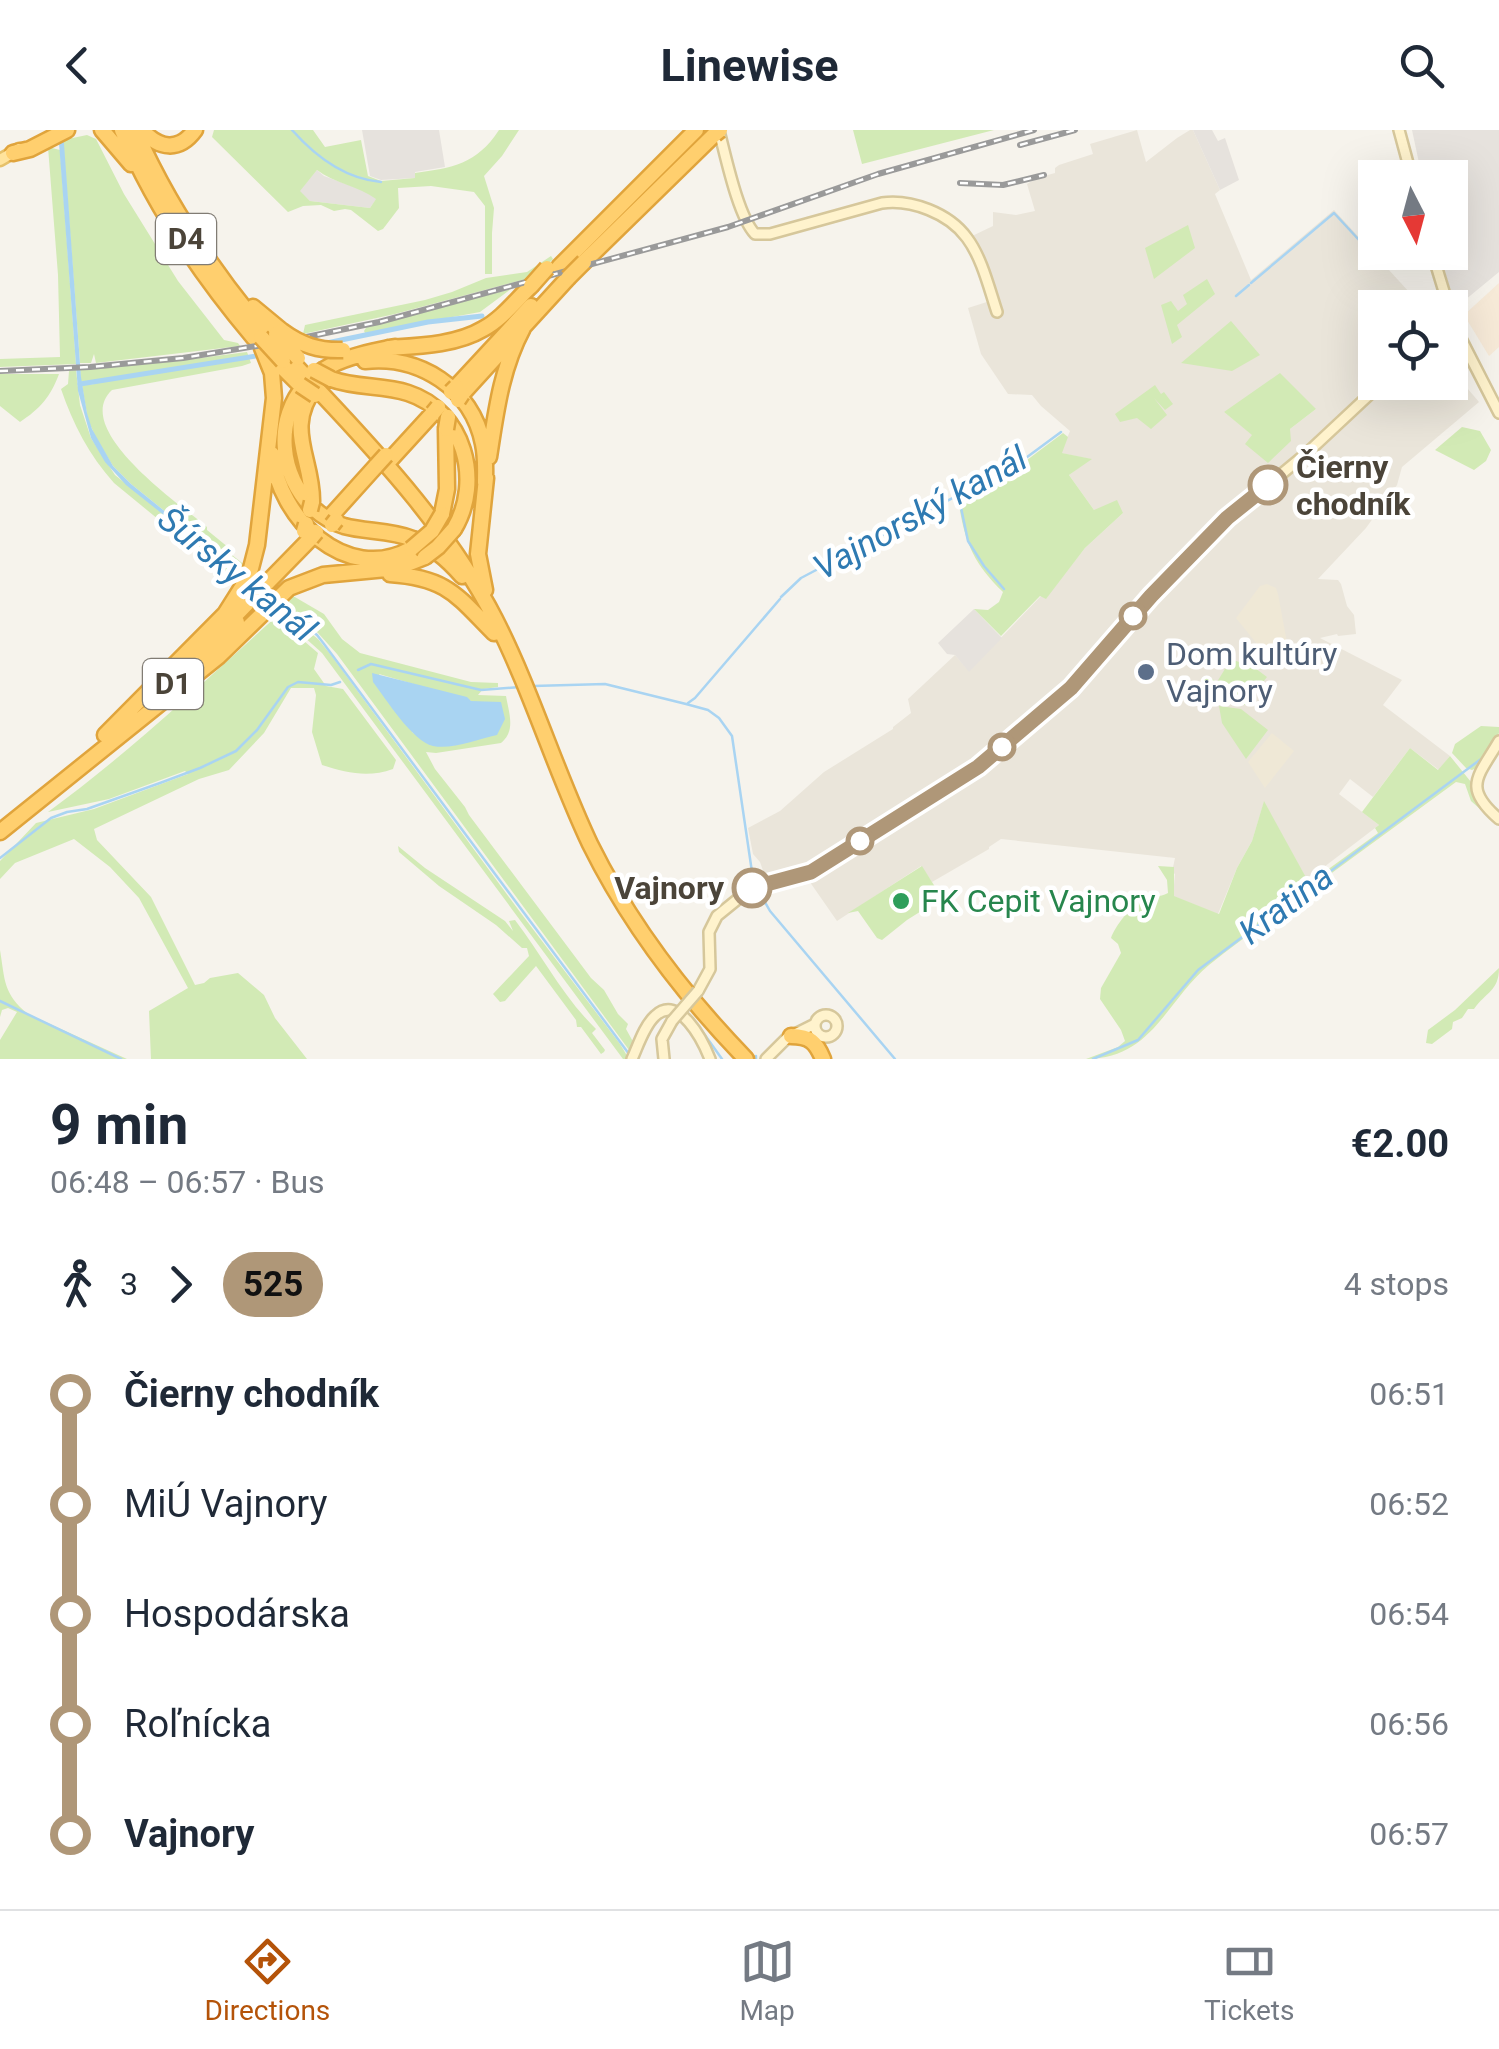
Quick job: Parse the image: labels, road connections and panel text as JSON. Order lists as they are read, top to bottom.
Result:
{
  "streets": {
    "highway": ["D4", "D1"]
  },
  "water": ["Vajnorský kanál", "Šúrsky kanál", "Kratina"],
  "places": [
    "Čierny chodník",
    "Dom kultúry Vajnory",
    "Vajnory",
    "FK Cepit Vajnory"
  ],
  "lines": ["bus line 525"],
  "north": "bottom",
  "page": {
    "header": "Linewise",
    "heading": ["9 min", "06:48 – 06:57 · Bus", "€2.00"],
    "legs": ["3", "525", "4 stops"],
    "list": [
      {
        "name": "Čierny chodník",
        "value": "06:51"
      },
      {
        "name": "MiÚ Vajnory",
        "value": "06:52"
      },
      {
        "name": "Hospodárska",
        "value": "06:54"
      },
      {
        "name": "Roľnícka",
        "value": "06:56"
      },
      {
        "name": "Vajnory",
        "value": "06:57"
      }
    ],
    "tabs": ["Directions", "Map", "Tickets"]
  }
}
